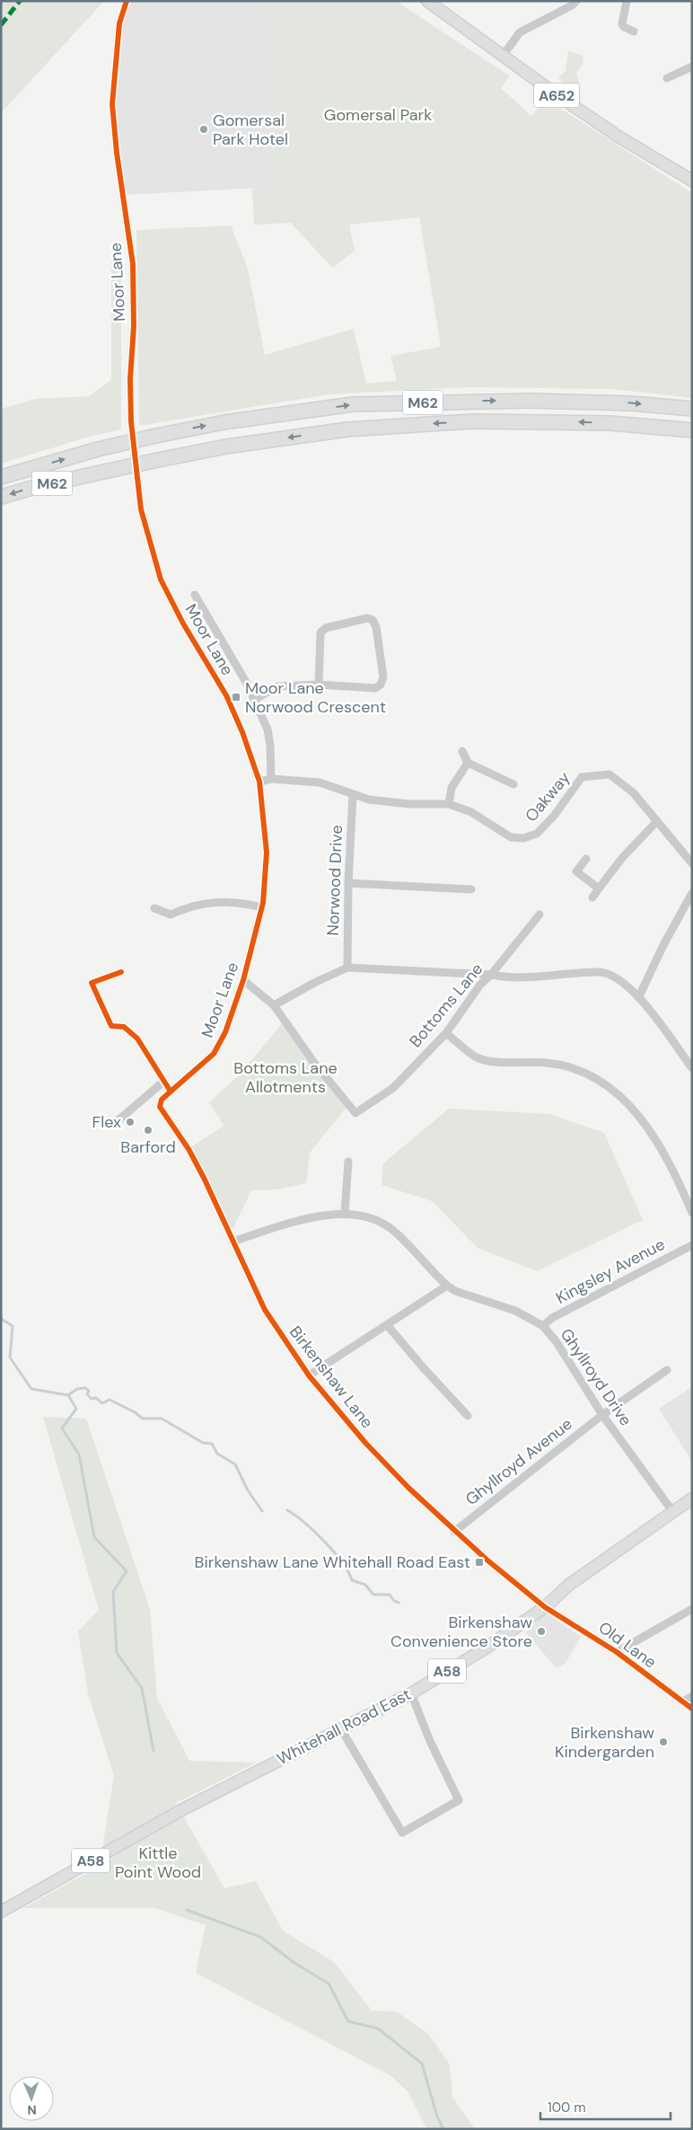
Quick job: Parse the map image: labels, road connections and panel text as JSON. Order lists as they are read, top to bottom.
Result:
{
  "streets": {
    "highway": ["M62"],
    "main road": ["A652", "A58", "Whitehall Road East"],
    "street": [
      "Moor Lane",
      "Oakway",
      "Norwood Drive",
      "Bottoms Lane",
      "Kingsley Avenue",
      "Birkenshaw Lane",
      "Ghyllroyd Drive",
      "Ghyllroyd Avenue",
      "Old Lane"
    ]
  },
  "crossings": [
    ["Moor Lane", "Oakway"],
    ["Moor Lane", "Bottoms Lane"],
    ["Moor Lane", "Birkenshaw Lane"],
    ["Oakway", "Norwood Drive"],
    ["Kingsley Avenue", "Ghyllroyd Drive"],
    ["Birkenshaw Lane", "Ghyllroyd Avenue"],
    ["Birkenshaw Lane", "Old Lane"],
    ["Birkenshaw Lane", "Whitehall Road East"],
    ["Ghyllroyd Drive", "Ghyllroyd Avenue"],
    ["Ghyllroyd Drive", "Whitehall Road East"],
    ["Old Lane", "Whitehall Road East"]
  ],
  "parks": ["Gomersal Park", "Bottoms Lane Allotments", "Kittle Point Wood"],
  "places": {
    "other": [
      "Gomersal Park Hotel",
      "Flex",
      "Barford",
      "Birkenshaw Convenience Store",
      "Birkenshaw Kindergarden"
    ],
    "transit": ["Moor Lane Norwood Crescent", "Birkenshaw Lane Whitehall Road East"]
  },
  "scale_bar": "100 m",
  "north": "bottom"
}
